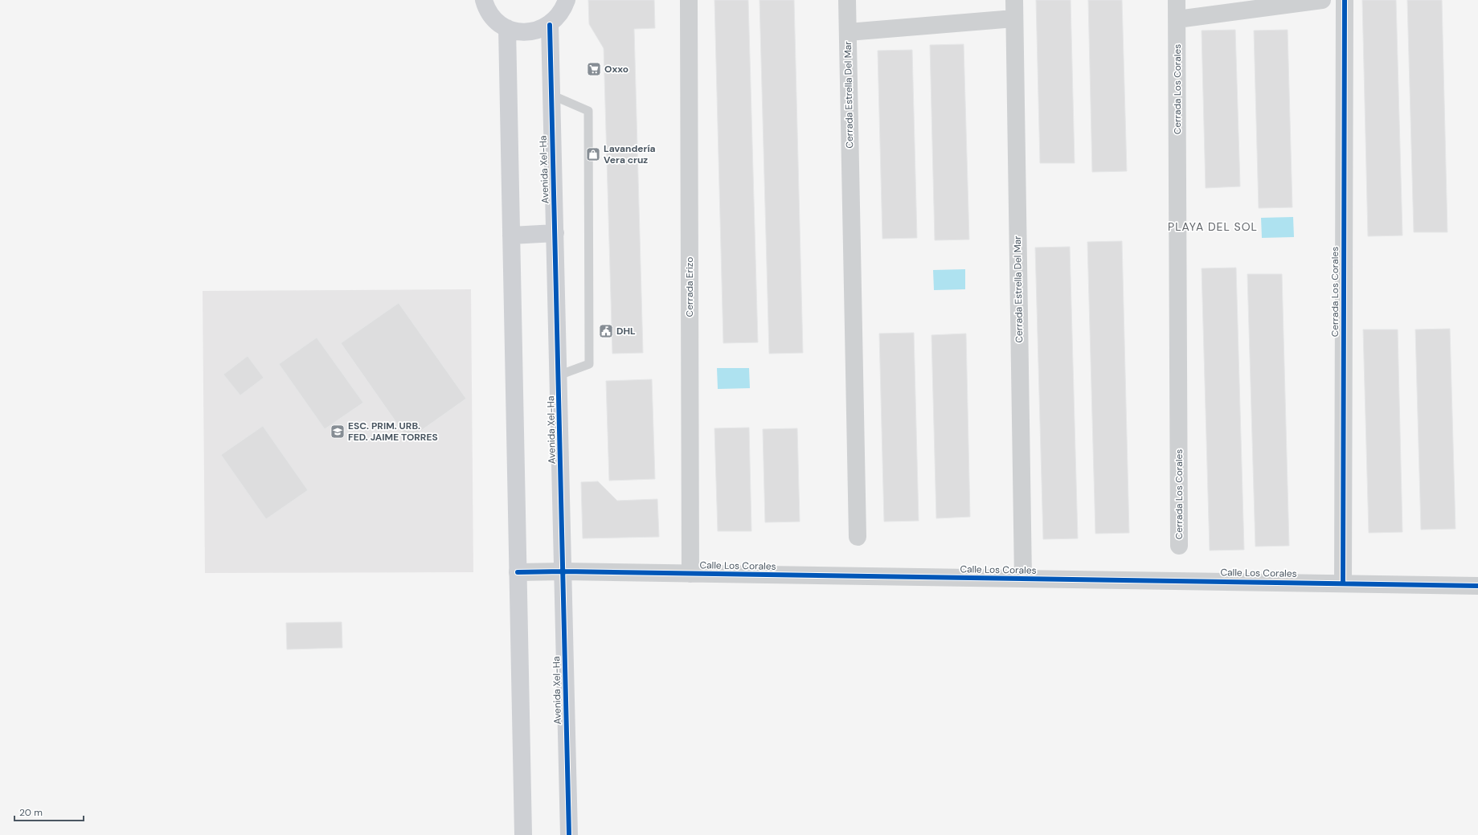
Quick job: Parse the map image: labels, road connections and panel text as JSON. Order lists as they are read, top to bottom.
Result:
{
  "streets": {
    "street": [
      "Cerrada Los Corales",
      "Cerrada Estrella Del Mar",
      "Avenida Xel-Ha",
      "Cerrada Erizo",
      "Calle Los Corales"
    ]
  },
  "crossings": [
    ["Cerrada Los Corales", "Calle Los Corales"],
    ["Cerrada Estrella Del Mar", "Calle Los Corales"],
    ["Avenida Xel-Ha", "Calle Los Corales"],
    ["Cerrada Erizo", "Calle Los Corales"]
  ],
  "districts": ["PLAYA DEL SOL"],
  "places": {
    "supermarket": ["Oxxo"],
    "shop": ["Lavandería Vera cruz"],
    "public building": ["DHL"],
    "school or university": ["ESC. PRIM. URB. FED. JAIME TORRES"]
  },
  "scale_bar": "20 m"
}
